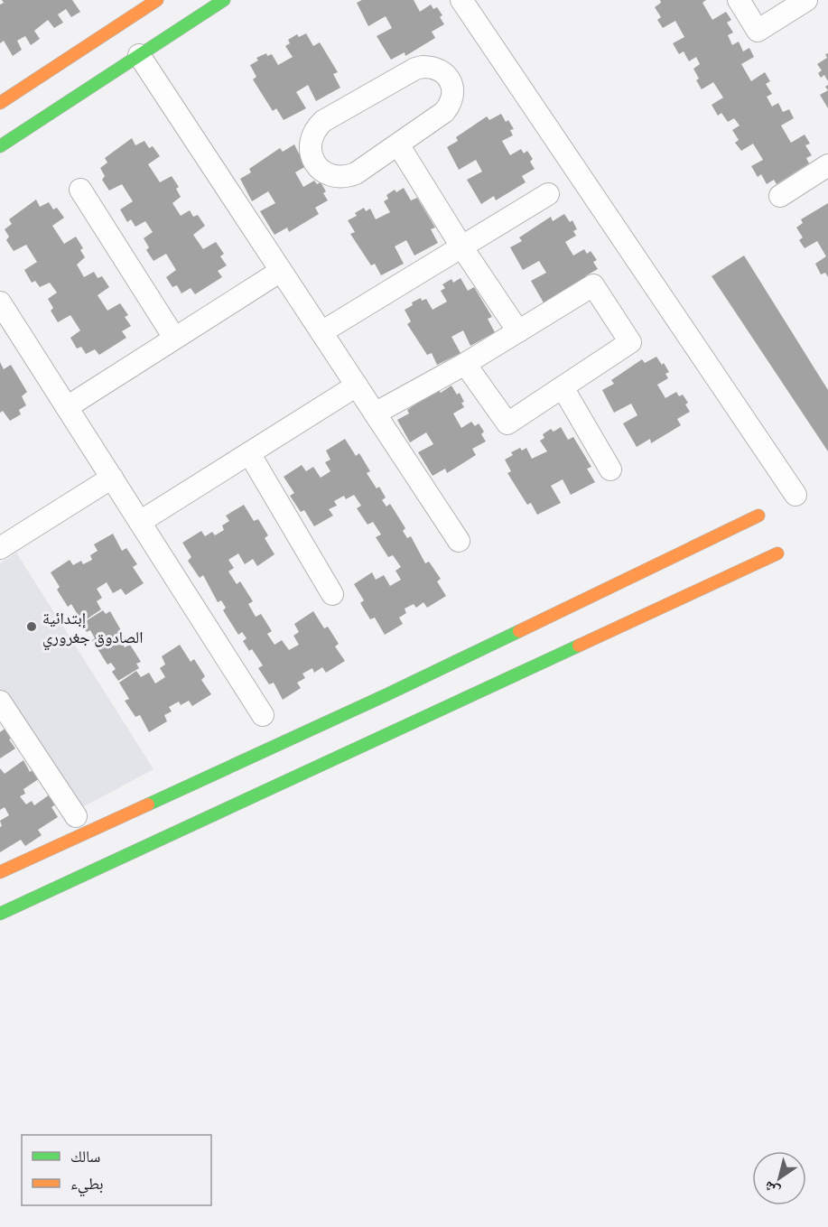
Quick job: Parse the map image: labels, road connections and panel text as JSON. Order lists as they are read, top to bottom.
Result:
{
  "places": ["إبتدائية الصادوق جغروري"],
  "legend": ["سالك", "بطيء"],
  "north": "bottom left"
}
